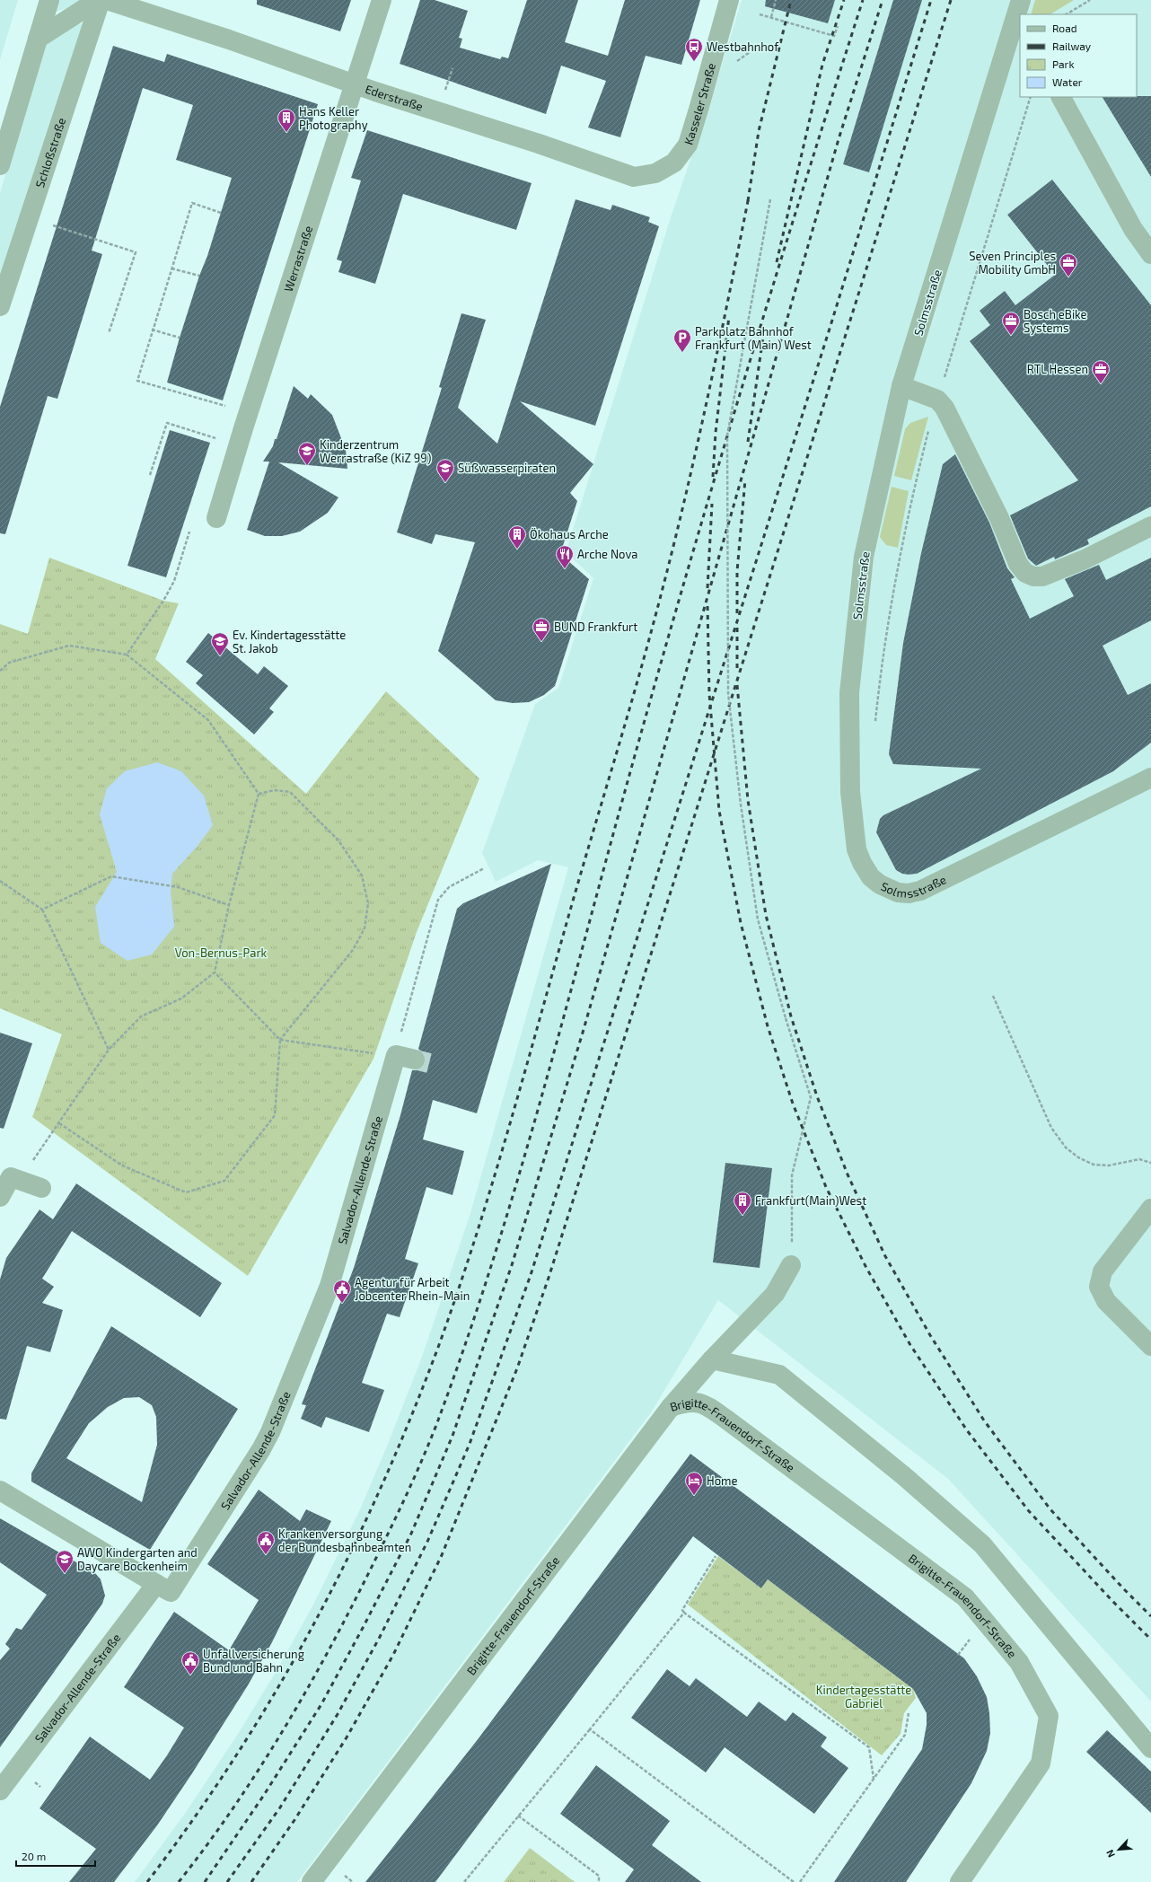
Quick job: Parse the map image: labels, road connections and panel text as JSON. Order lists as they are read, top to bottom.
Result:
{
  "streets": {
    "street": [
      "Ederstraße",
      "Kasseler Straße",
      "Schloßstraße",
      "Werrastraße",
      "Solmsstraße",
      "Salvador-Allende-Straße",
      "Brigitte-Frauendorf-Straße"
    ]
  },
  "crossings": [
    ["Ederstraße", "Kasseler Straße"],
    ["Ederstraße", "Werrastraße"]
  ],
  "parks": ["Von-Bernus-Park", "Kindertagesstätte Gabriel"],
  "places": {
    "bus stop": ["Westbahnhof"],
    "building": ["Hans Keller Photography", "Ökohaus Arche", "Frankfurt(Main)West"],
    "office": [
      "Seven Principles Mobility GmbH",
      "Bosch eBike Systems",
      "RTL Hessen",
      "BUND Frankfurt"
    ],
    "parking": ["Parkplatz Bahnhof Frankfurt (Main) West"],
    "school or university": [
      "Kinderzentrum Werrastraße (KiZ 99)",
      "Süßwasserpiraten",
      "Ev. Kindertagesstätte St. Jakob",
      "AWO Kindergarten and Daycare Bockenheim"
    ],
    "restaurant": ["Arche Nova"],
    "public building": ["Agentur für Arbeit Jobcenter Rhein-Main", "Krankenversorgung der Bundesbahnbeamten", "Unfallversicherung Bund und Bahn"],
    "hotel": ["Home"]
  },
  "legend": [
    "Road",
    "Railway",
    "Park",
    "Water"
  ],
  "scale_bar": "20 m",
  "north": "bottom left"
}
